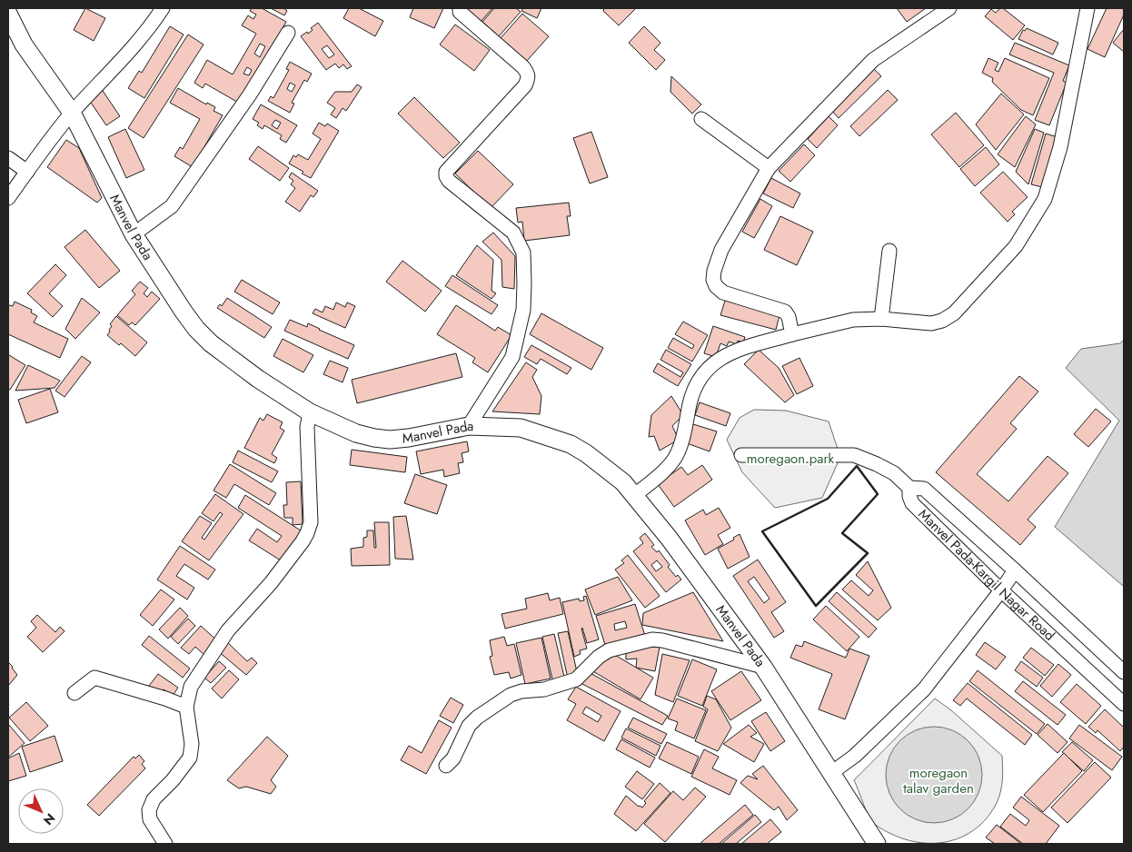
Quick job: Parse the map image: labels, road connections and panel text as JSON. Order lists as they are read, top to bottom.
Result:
{
  "streets": {
    "main road": ["Manvel Pada"],
    "street": ["Manvel Pada-Kargil Nagar Road"]
  },
  "parks": ["moregaon park", "moregaon talav garden"],
  "north": "bottom right"
}
